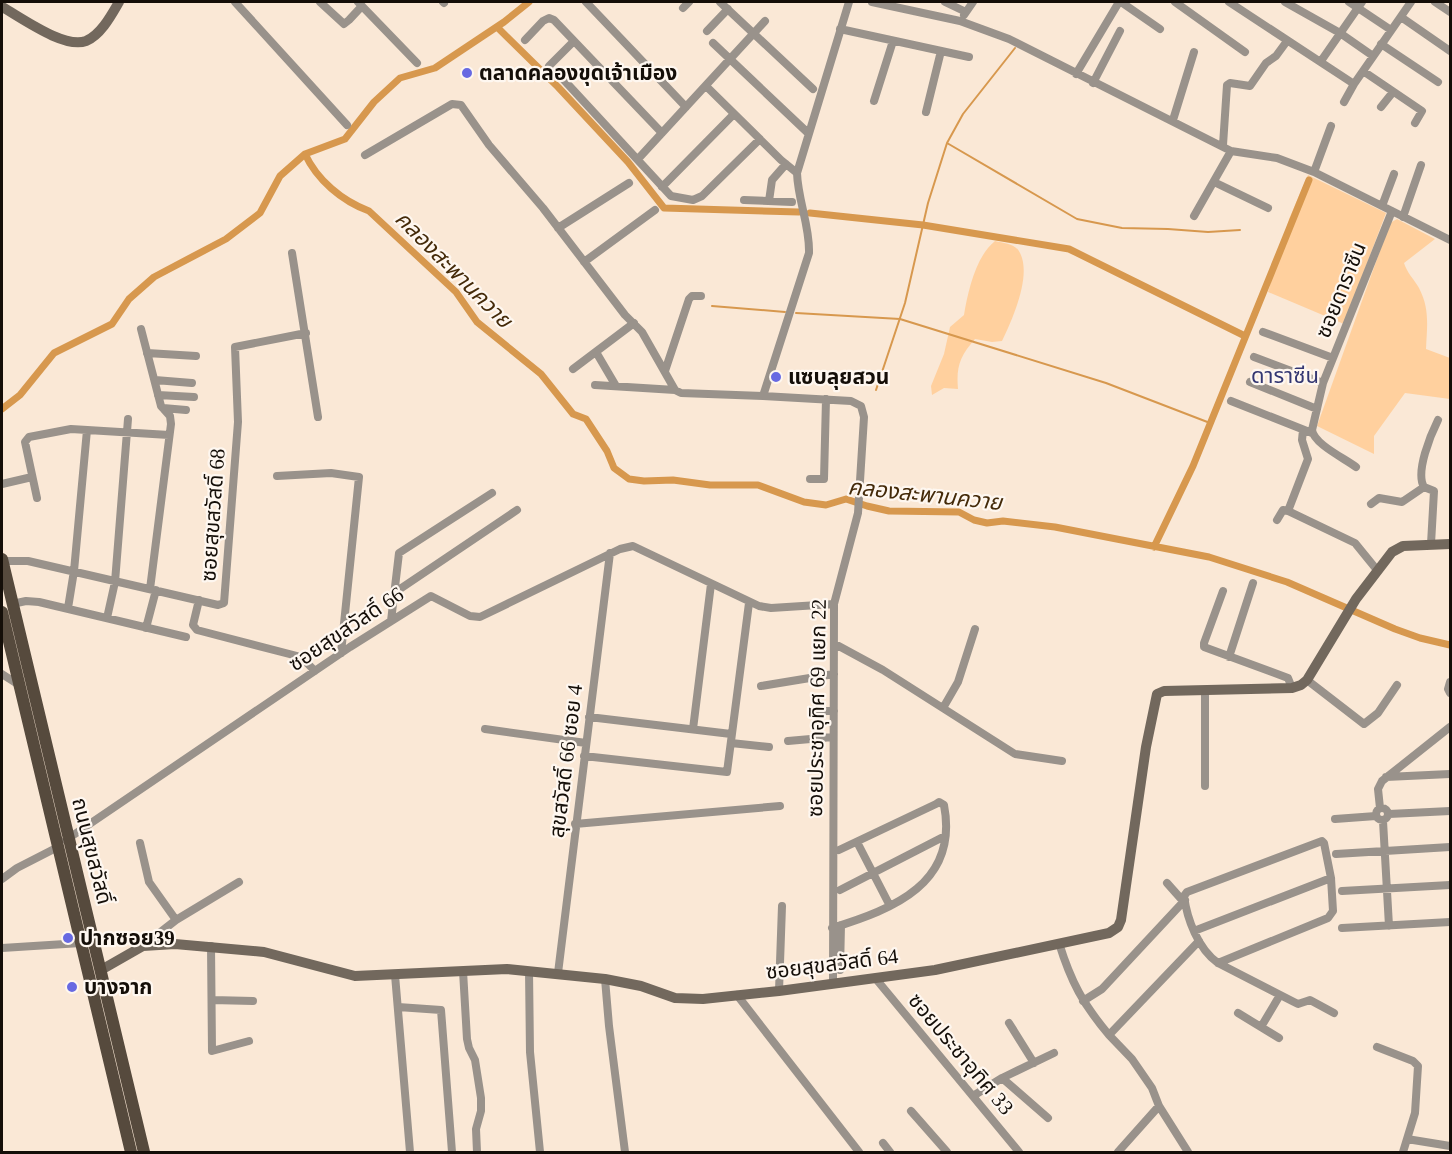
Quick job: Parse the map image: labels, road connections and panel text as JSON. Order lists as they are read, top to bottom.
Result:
{
  "streets": {
    "main road": ["ถนนสุขสวัสดิ์"],
    "street": [
      "ซอยดาราซีน",
      "ซอยสุขสวัสดิ์ 68",
      "ซอยสุขสวัสดิ์ 66",
      "ซอยประชาอุทิศ 69 แยก 22",
      "สุขสวัสดิ์ 66 ซอย 4",
      "ซอยสุขสวัสดิ์ 64",
      "ซอยประชาอุทิศ 33"
    ]
  },
  "crossings": [
    ["ซอยสุขสวัสดิ์ 68", "ถนนสุขสวัสดิ์"],
    ["ซอยสุขสวัสดิ์ 66", "ซอยประชาอุทิศ 69 แยก 22"],
    ["ซอยสุขสวัสดิ์ 66", "สุขสวัสดิ์ 66 ซอย 4"],
    ["ซอยสุขสวัสดิ์ 66", "ถนนสุขสวัสดิ์"],
    ["ซอยประชาอุทิศ 69 แยก 22", "ซอยสุขสวัสดิ์ 64"],
    ["สุขสวัสดิ์ 66 ซอย 4", "ซอยสุขสวัสดิ์ 64"],
    ["ถนนสุขสวัสดิ์", "ซอยสุขสวัสดิ์ 64"],
    ["ซอยสุขสวัสดิ์ 64", "ซอยประชาอุทิศ 33"]
  ],
  "districts": ["ดาราซีน"],
  "water": ["คลองสะพานควาย"],
  "places": [
    "ตลาดคลองขุดเจ้าเมือง",
    "แซบลุยสวน",
    "ปากซอย39",
    "บางจาก"
  ]
}
